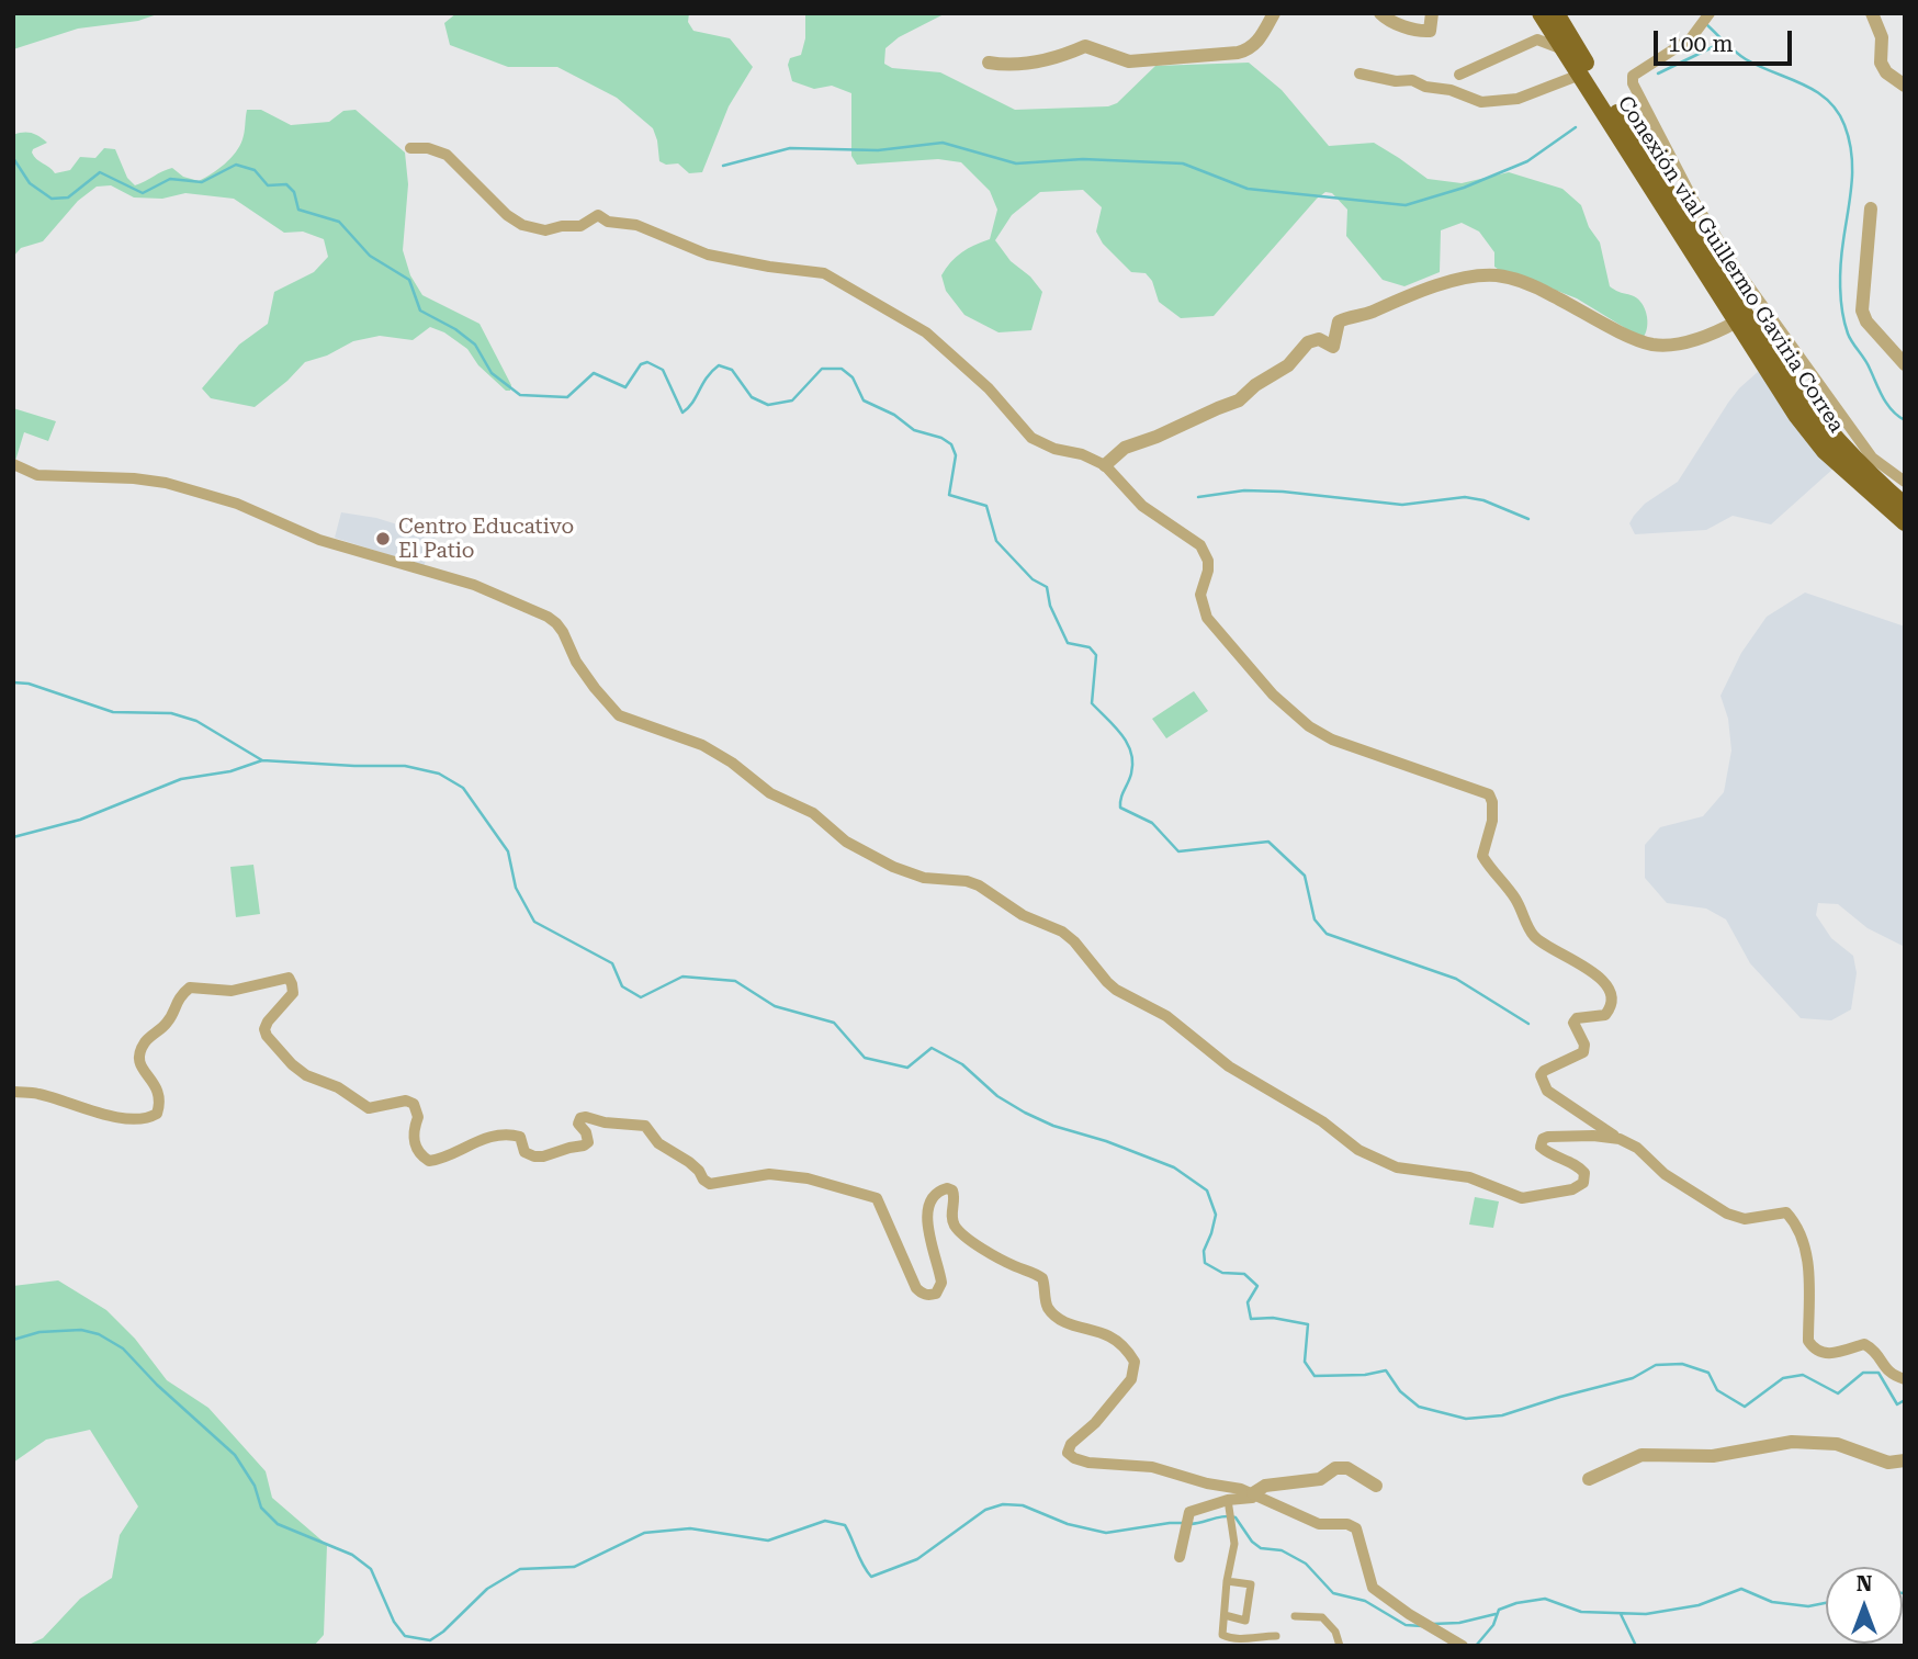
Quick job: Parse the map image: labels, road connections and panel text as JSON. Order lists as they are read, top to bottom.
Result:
{
  "streets": {
    "highway": ["Conexión vial Guillermo Gaviria Correa"]
  },
  "places": ["Centro Educativo El Patio"],
  "scale_bar": "100 m",
  "north": "top"
}
